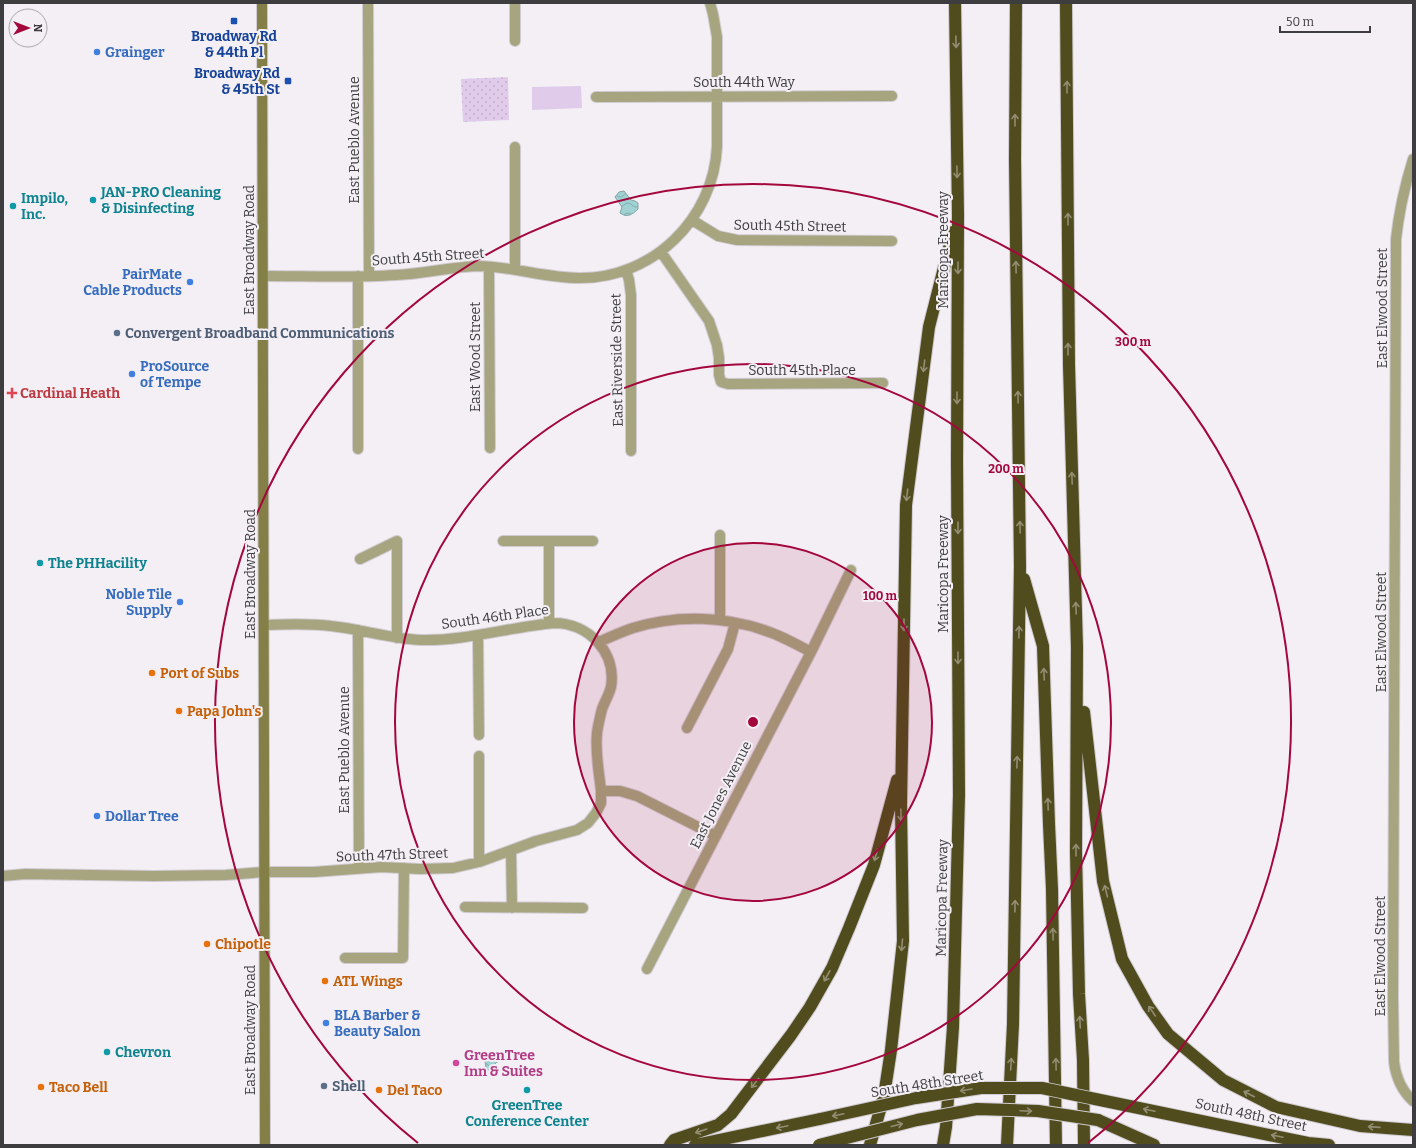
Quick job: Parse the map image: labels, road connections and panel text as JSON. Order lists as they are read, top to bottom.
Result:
{
  "streets": {
    "highway": ["Maricopa Freeway", "South 48th Street"],
    "main road": ["East Broadway Road"],
    "street": [
      "South 44th Way",
      "East Pueblo Avenue",
      "South 45th Street",
      "East Elwood Street",
      "East Wood Street",
      "East Riverside Street",
      "South 45th Place",
      "South 46th Place",
      "East Jones Avenue",
      "South 47th Street"
    ]
  },
  "crossings": [
    ["South 44th Way", "South 45th Street"],
    ["East Pueblo Avenue", "South 45th Street"],
    ["East Pueblo Avenue", "South 46th Place"],
    ["East Pueblo Avenue", "South 47th Street"],
    ["South 45th Street", "East Broadway Road"],
    ["South 45th Street", "East Wood Street"],
    ["South 45th Street", "East Riverside Street"],
    ["South 45th Street", "South 45th Place"],
    ["East Broadway Road", "South 46th Place"],
    ["East Broadway Road", "South 47th Street"]
  ],
  "places": {
    "transit": ["Broadway Rd & 44th Pl", "Broadway Rd & 45th St"],
    "other": [
      "Grainger",
      "JAN-PRO Cleaning & Disinfecting",
      "Impilo, Inc.",
      "PairMate Cable Products",
      "Convergent Broadband Communications",
      "ProSource of Tempe",
      "The PHHacility",
      "Noble Tile Supply",
      "Port of Subs",
      "Papa John's",
      "Dollar Tree",
      "Chipotle",
      "ATL Wings",
      "BLA Barber & Beauty Salon",
      "Chevron",
      "GreenTree Inn & Suites",
      "Shell",
      "Taco Bell",
      "Del Taco",
      "GreenTree Conference Center"
    ],
    "health": ["Cardinal Heath"]
  },
  "scale_bar": "50 m",
  "north": "right",
  "rings": ["300 m", "200 m", "100 m"]
}
